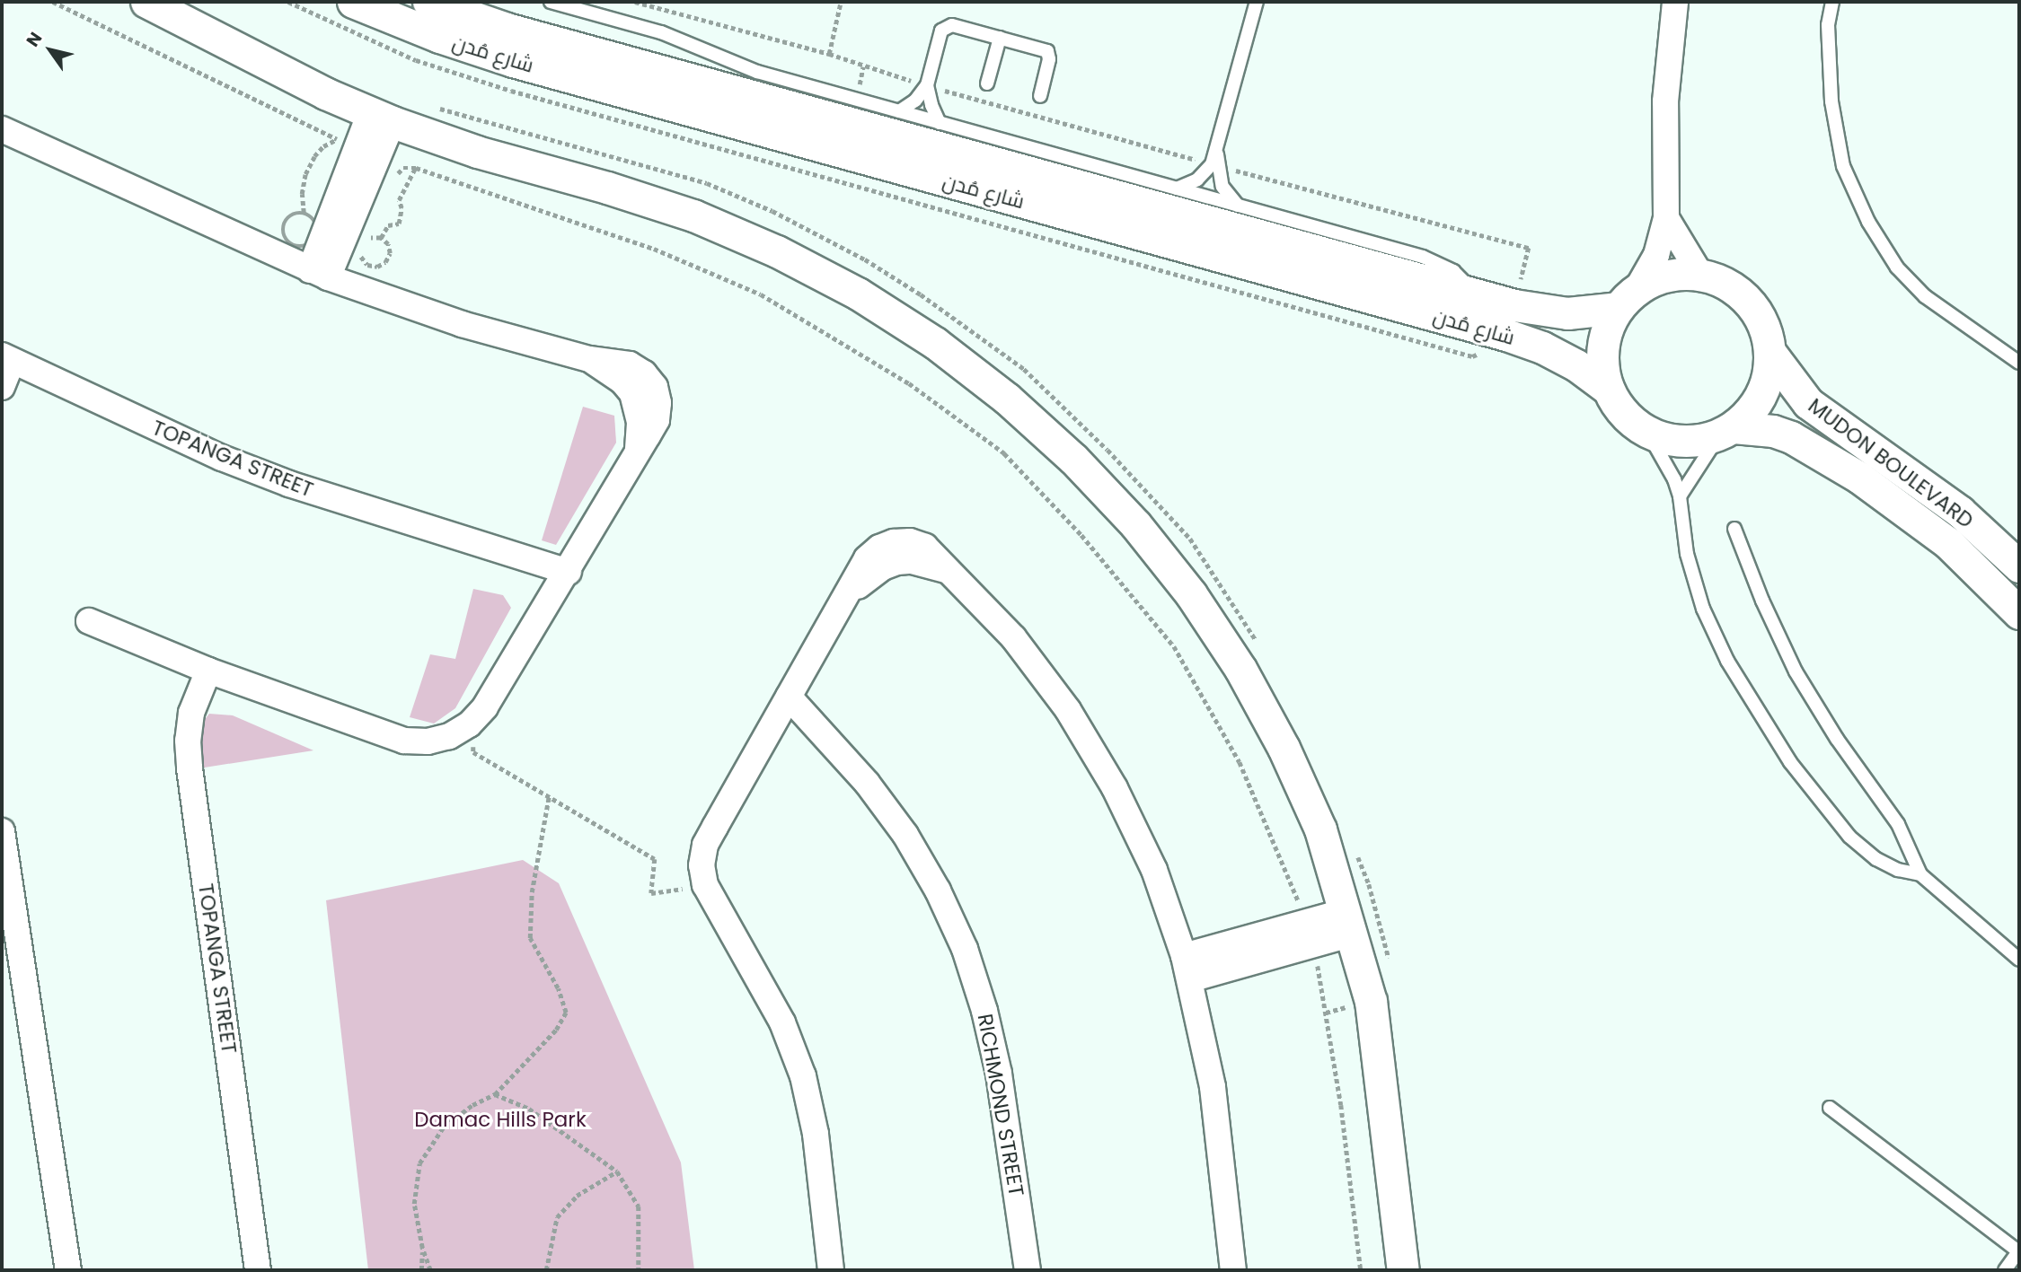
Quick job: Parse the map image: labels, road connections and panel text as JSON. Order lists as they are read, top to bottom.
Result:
{
  "streets": {
    "street": [
      "شارع مُدن",
      "TOPANGA STREET",
      "MUDON BOULEVARD",
      "RICHMOND STREET"
    ]
  },
  "crossings": [
    ["شارع مُدن", "MUDON BOULEVARD"]
  ],
  "parks": ["Damac Hills Park"],
  "north": "top left"
}
